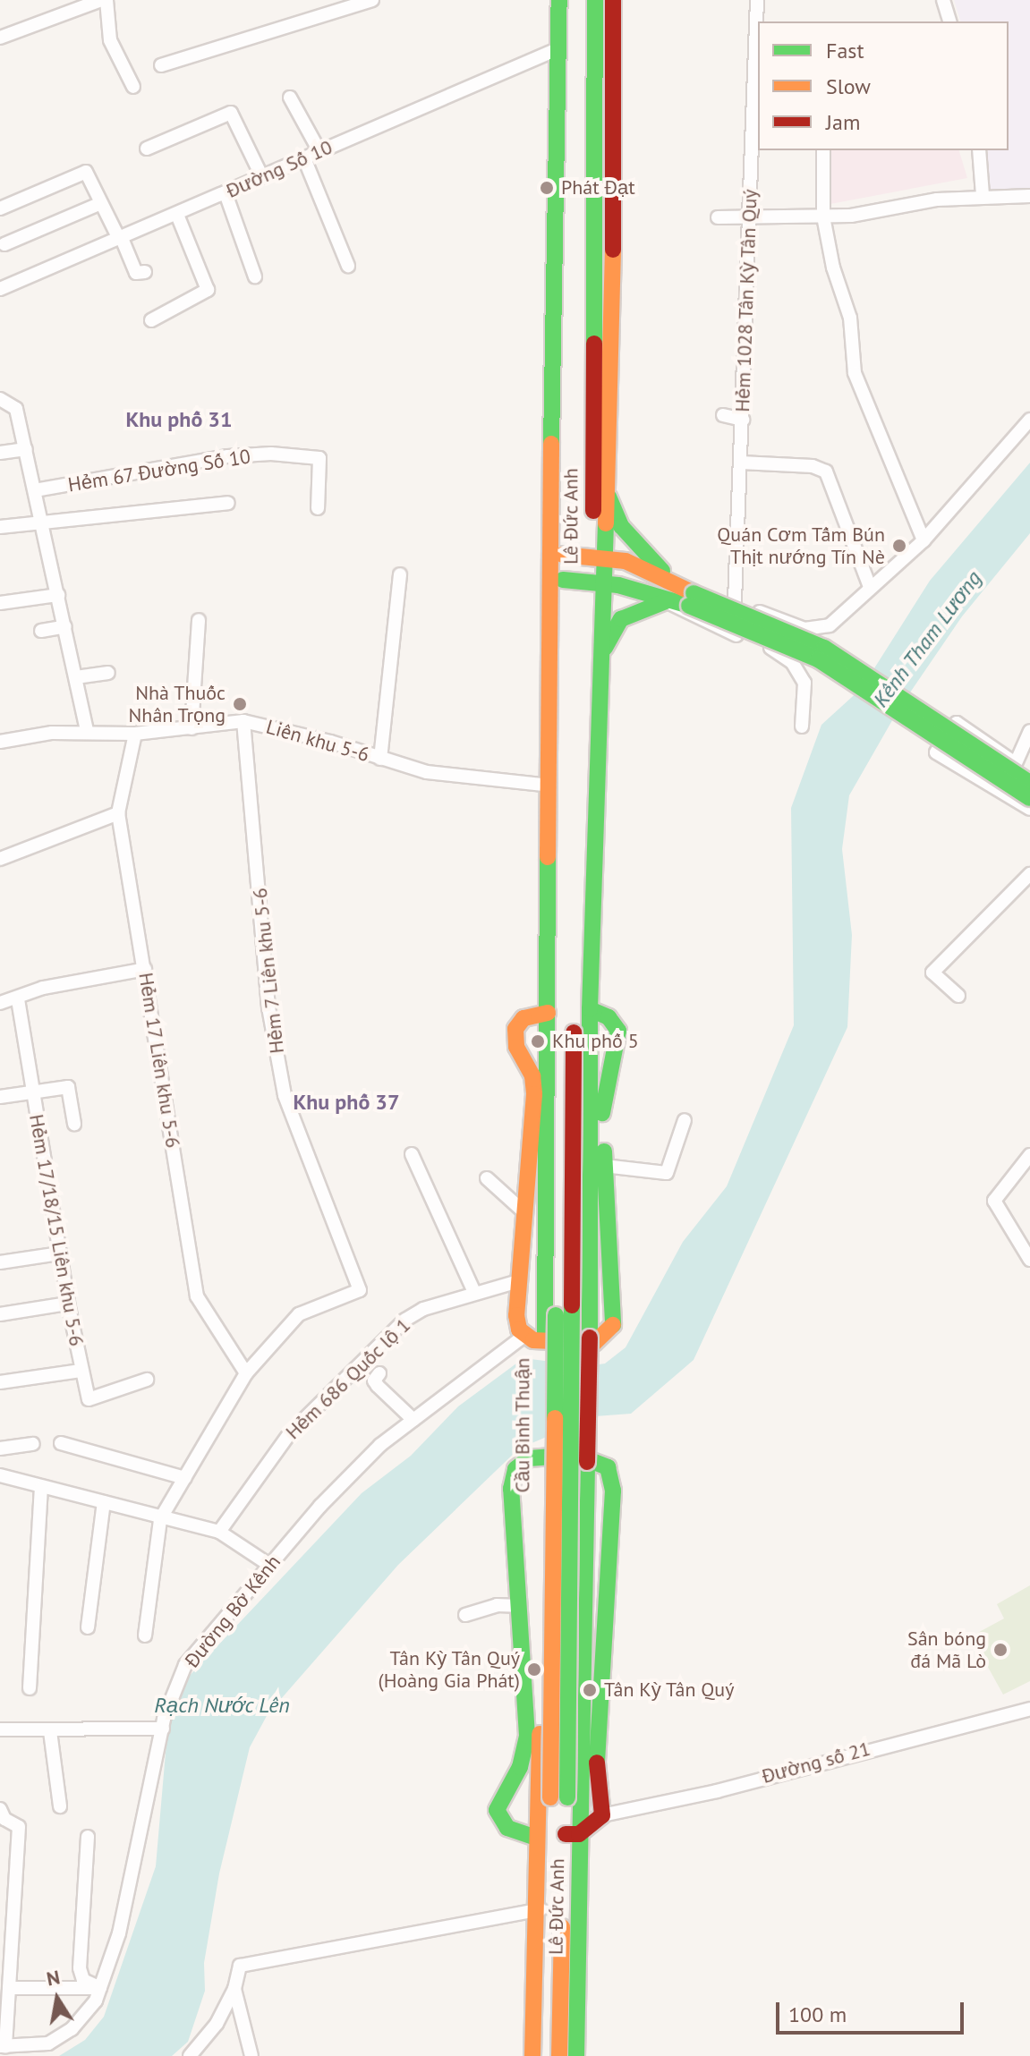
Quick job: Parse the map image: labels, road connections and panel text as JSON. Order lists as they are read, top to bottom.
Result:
{
  "streets": {
    "main road": ["Lê Đức Anh", "Cầu Bình Thuận"],
    "street": [
      "Đường Số 10",
      "Hẻm 1028 Tân Kỳ Tân Quý",
      "Hẻm 67 Đường Số 10",
      "Liên khu 5-6",
      "Hẻm 7 Liên khu 5-6",
      "Hẻm 17 Liên khu 5-6",
      "Hẻm 17/18/15 Liên khu 5-6",
      "Hẻm 686 Quốc lộ 1",
      "Đường Bờ Kênh",
      "Đường số 21"
    ]
  },
  "crossings": [
    ["Đường Số 10", "Lê Đức Anh"],
    ["Lê Đức Anh", "Liên khu 5-6"],
    ["Lê Đức Anh", "Cầu Bình Thuận"],
    ["Liên khu 5-6", "Hẻm 7 Liên khu 5-6"],
    ["Liên khu 5-6", "Hẻm 17 Liên khu 5-6"],
    ["Hẻm 7 Liên khu 5-6", "Hẻm 17 Liên khu 5-6"]
  ],
  "districts": ["Khu phố 31", "Khu phố 37"],
  "water": ["Kênh Tham Lương", "Rạch Nước Lên"],
  "places": [
    "Phát Đạt",
    "Quán Cơm Tấm Bún Thịt nướng Tín Nè",
    "Nhà Thuốc Nhân Trọng",
    "Khu phố 5",
    "Sân bóng đá Mã Lò",
    "Tân Kỳ Tân Quý (Hoàng Gia Phát)",
    "Tân Kỳ Tân Quý"
  ],
  "legend": ["Fast", "Slow", "Jam"],
  "scale_bar": "100 m",
  "north": "top"
}
